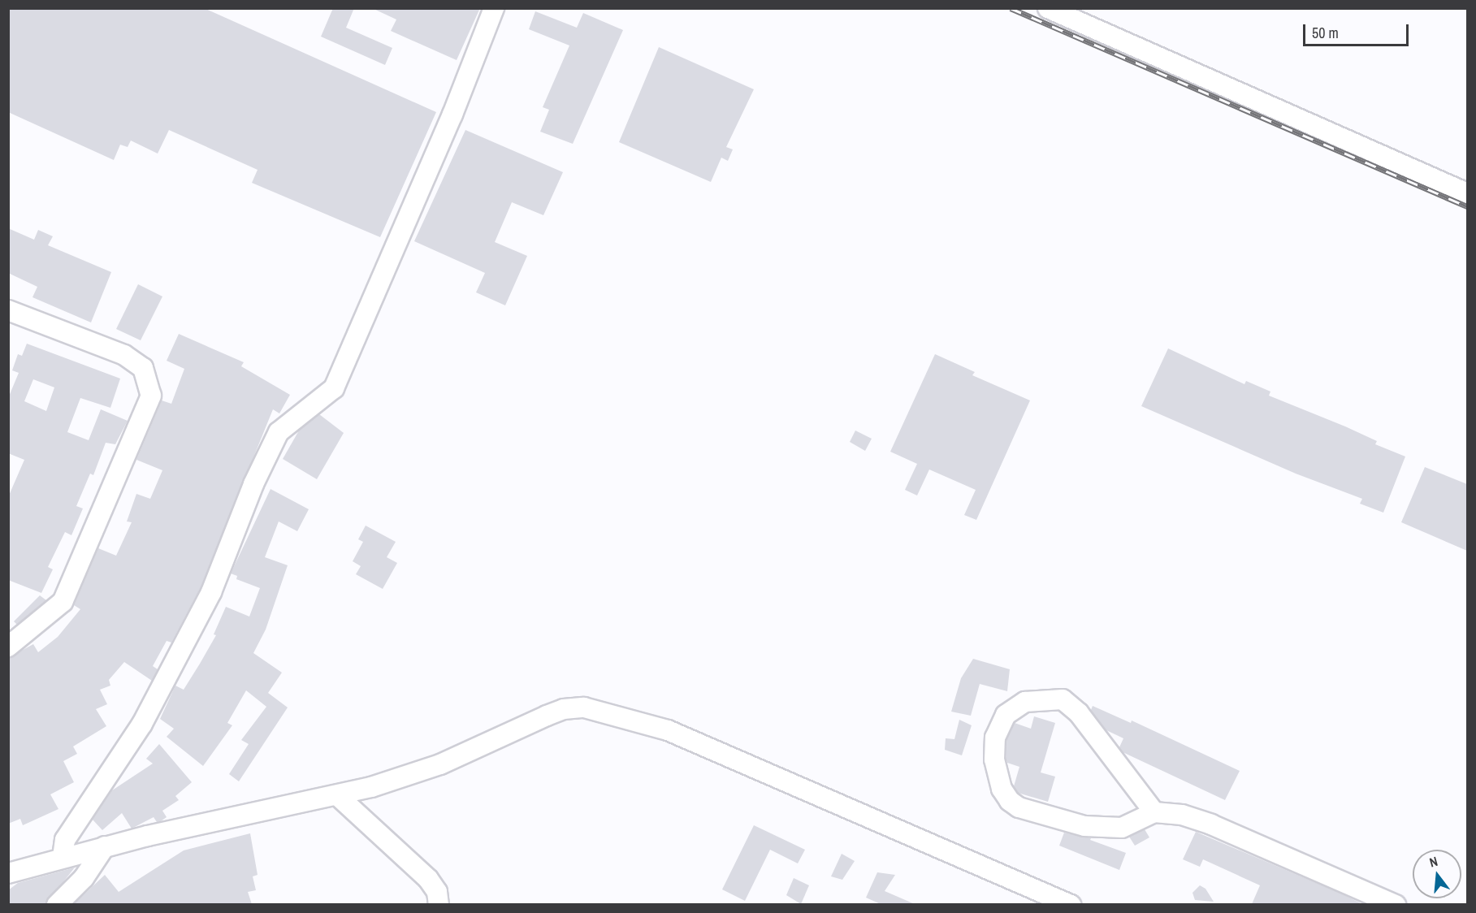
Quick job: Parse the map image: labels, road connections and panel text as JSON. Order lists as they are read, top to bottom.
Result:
{
  "scale_bar": "50 m",
  "north": "top"
}
